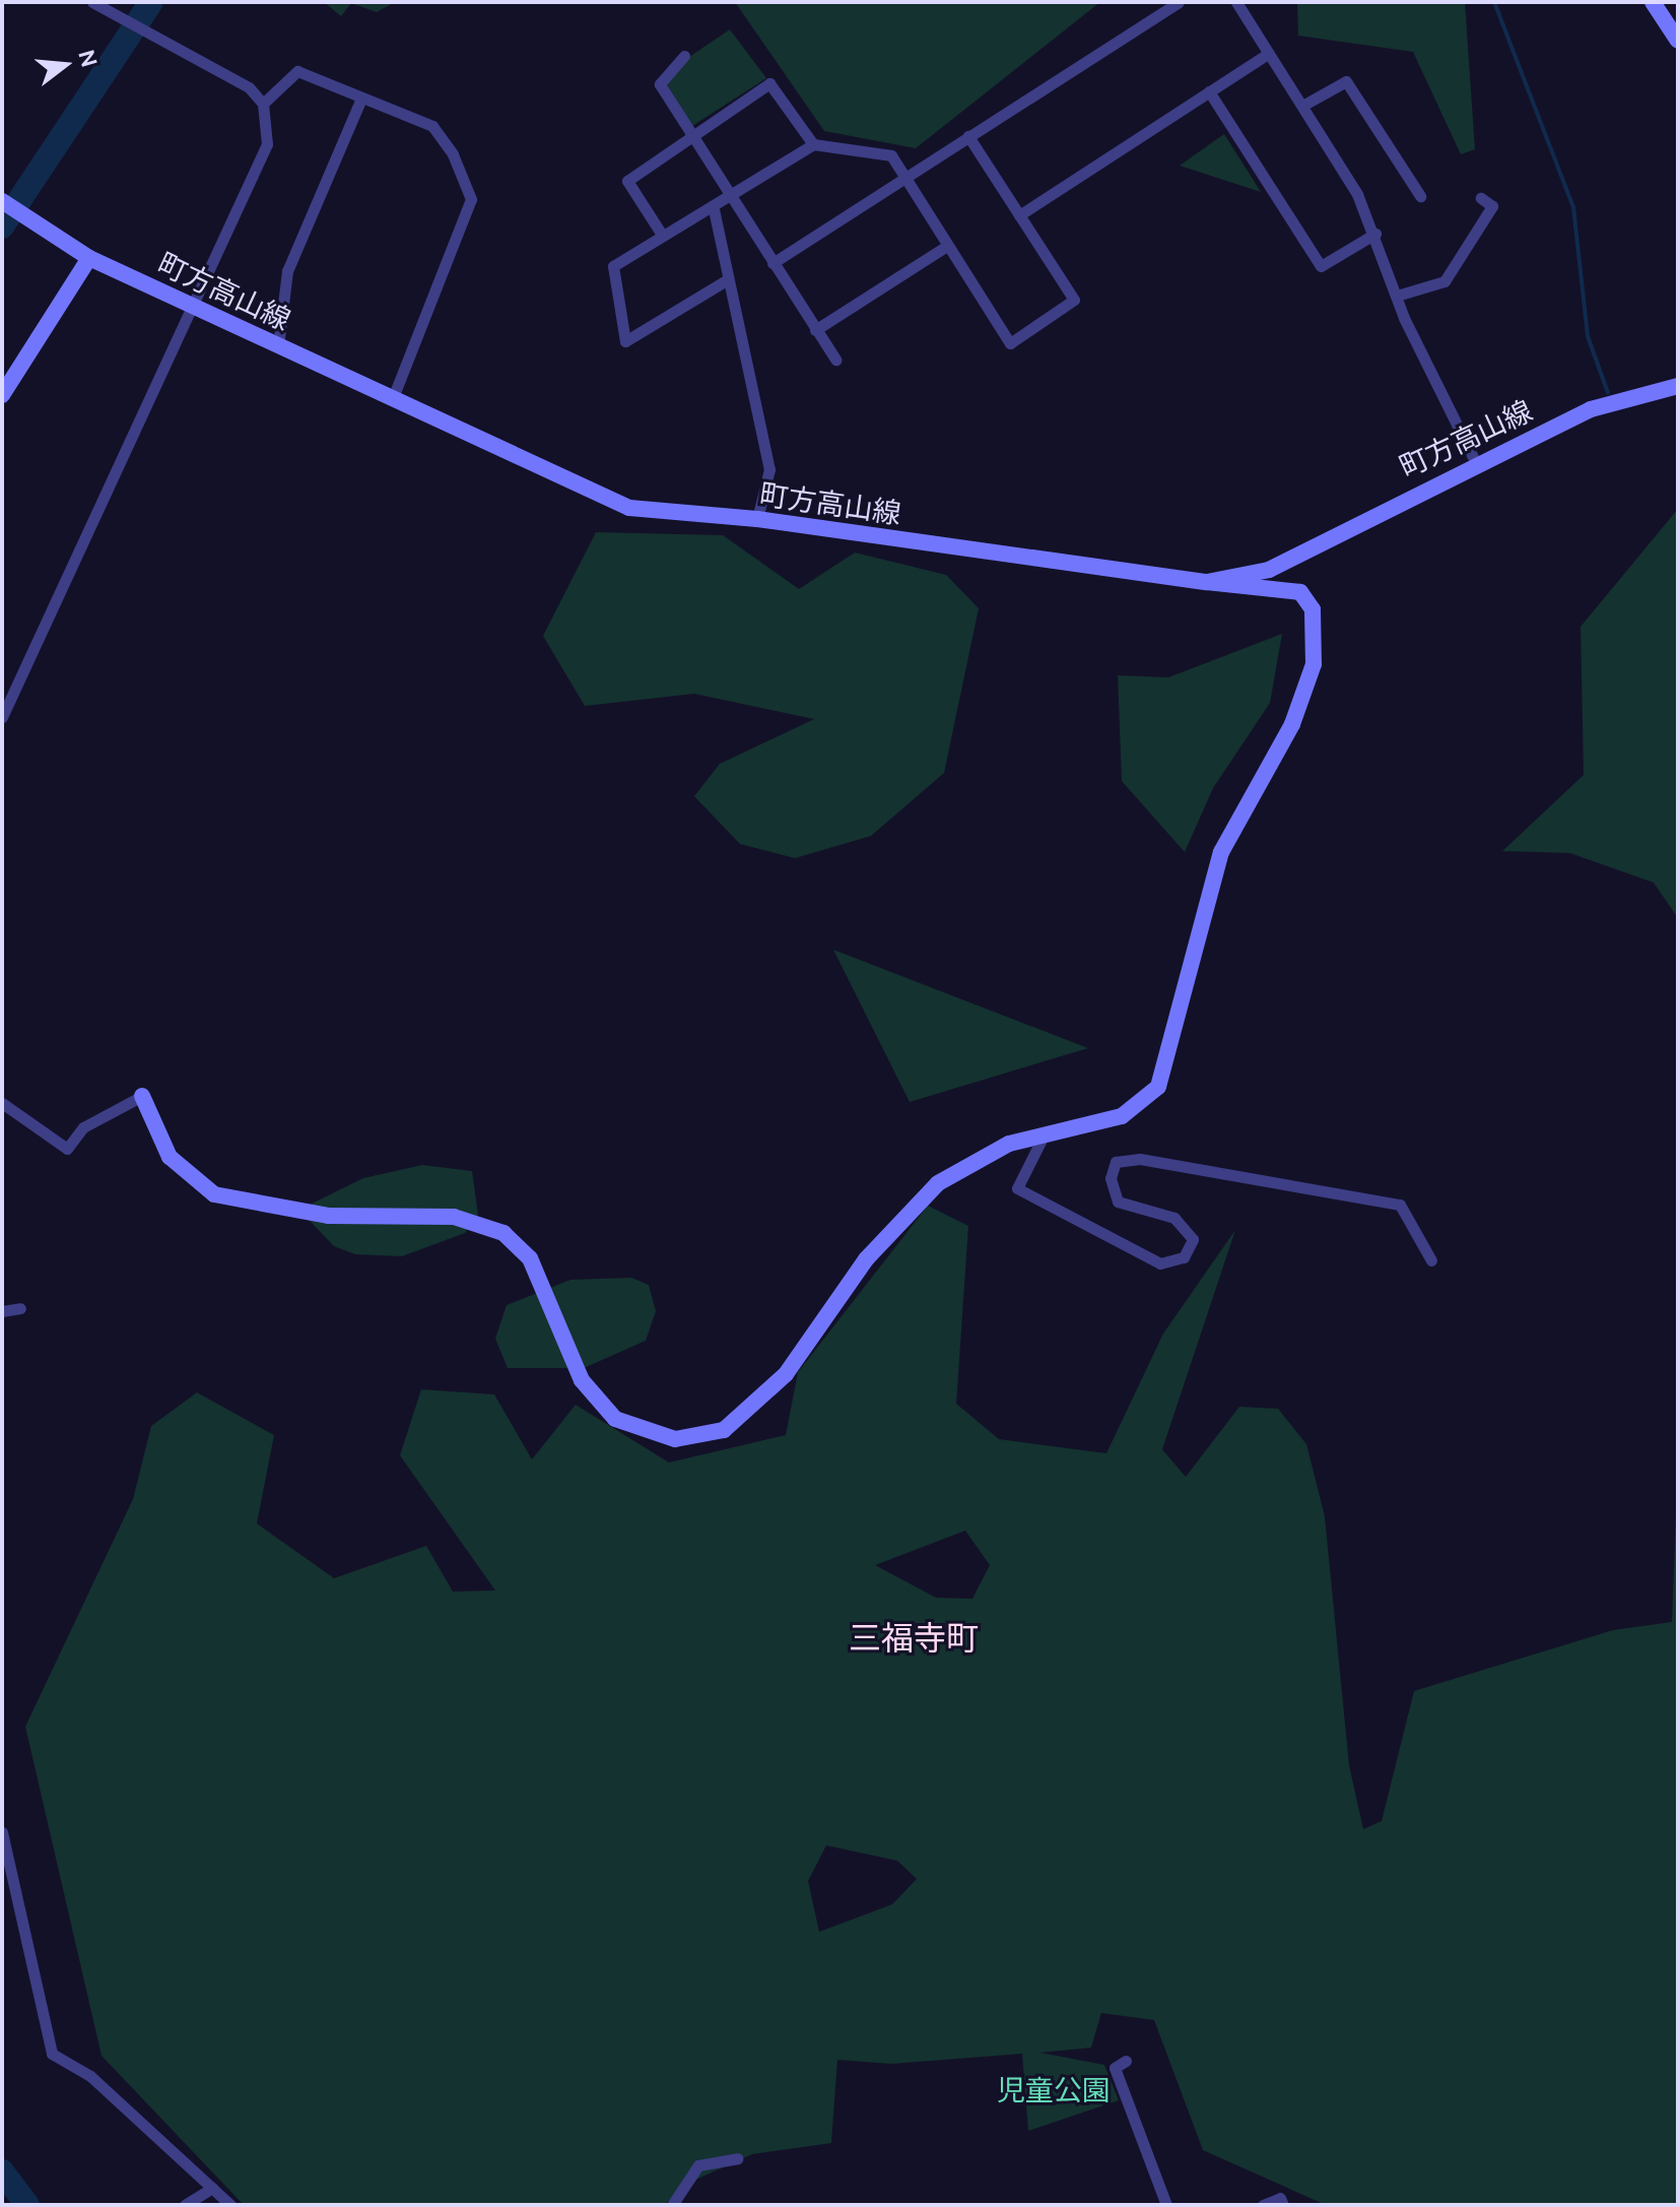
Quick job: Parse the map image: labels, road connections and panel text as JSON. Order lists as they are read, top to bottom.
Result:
{
  "streets": {
    "street": ["町方高山線"]
  },
  "districts": ["三福寺町"],
  "parks": ["児童公園"],
  "north": "right"
}
